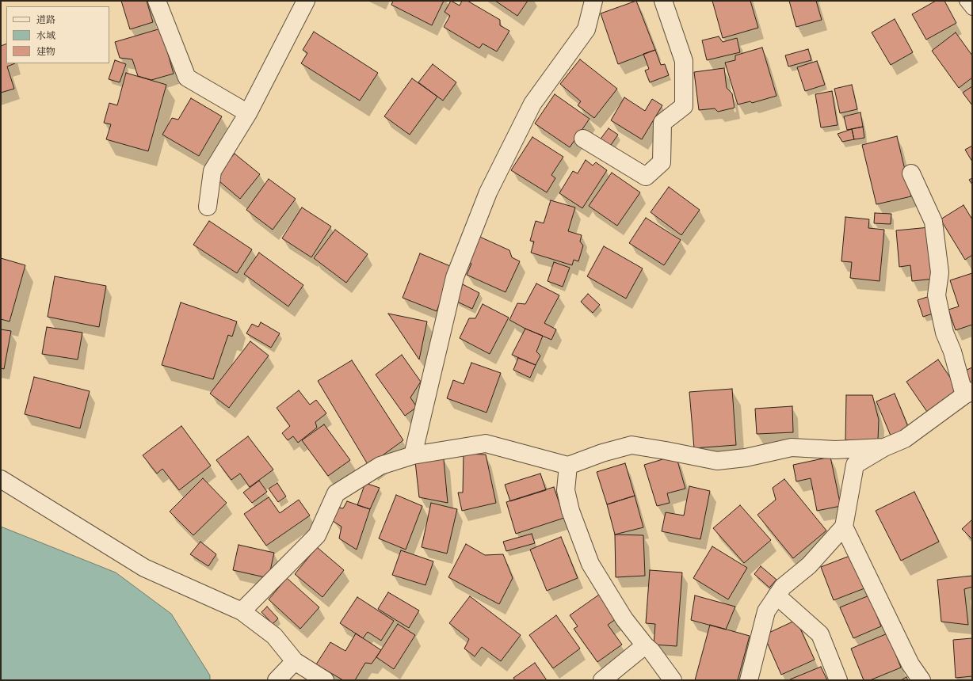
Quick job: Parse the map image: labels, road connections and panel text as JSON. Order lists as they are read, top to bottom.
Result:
{
  "legend": ["道路", "水域", "建物"]
}
